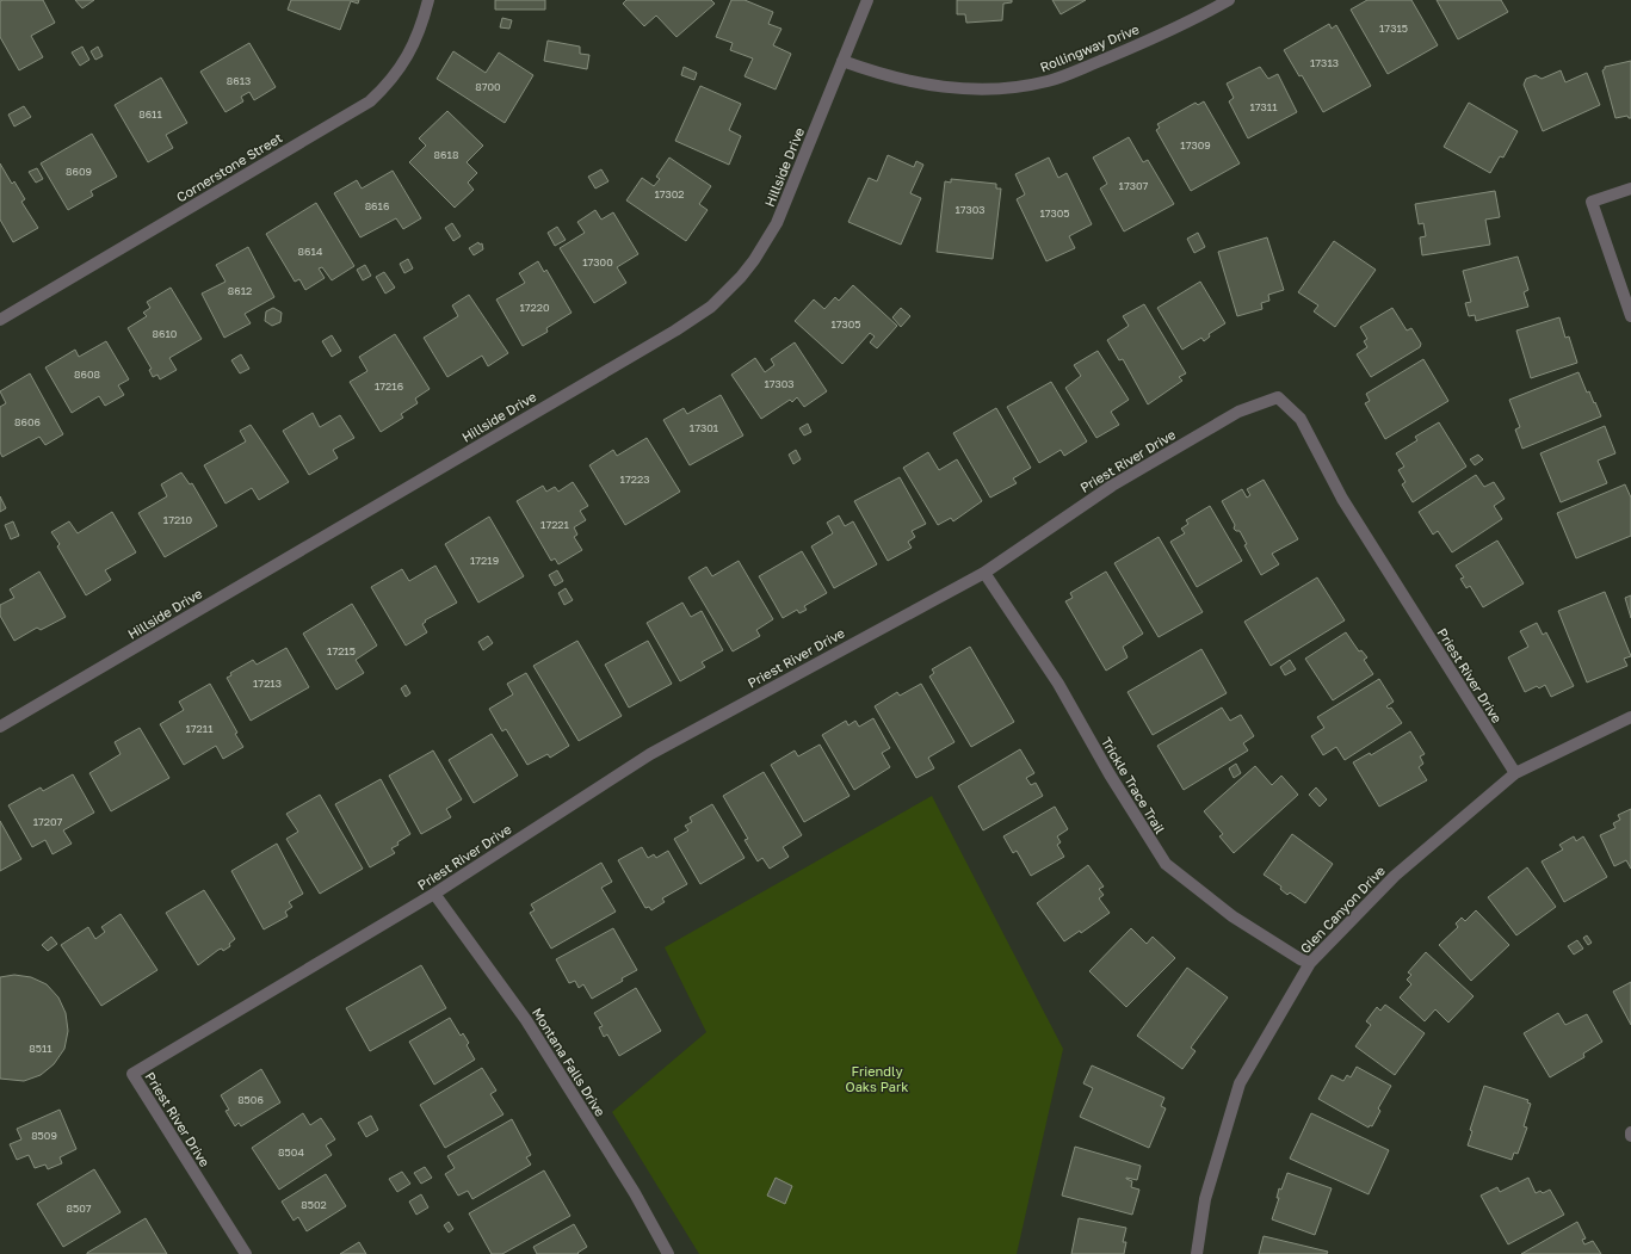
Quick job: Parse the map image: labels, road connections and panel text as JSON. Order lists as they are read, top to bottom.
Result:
{
  "streets": {
    "street": [
      "Rollingway Drive",
      "Cornerstone Street",
      "Hillside Drive",
      "Priest River Drive",
      "Trickle Trace Trail",
      "Glen Canyon Drive",
      "Montana Falls Drive"
    ]
  },
  "crossings": [
    ["Rollingway Drive", "Hillside Drive"],
    ["Priest River Drive", "Trickle Trace Trail"],
    ["Priest River Drive", "Glen Canyon Drive"],
    ["Priest River Drive", "Montana Falls Drive"],
    ["Trickle Trace Trail", "Glen Canyon Drive"]
  ],
  "parks": ["Friendly Oaks Park"],
  "house_numbers": [
    "17315",
    "17313",
    "8613",
    "8700",
    "17311",
    "8611",
    "17309",
    "8618",
    "8609",
    "17307",
    "17302",
    "8616",
    "17303",
    "17305",
    "8614",
    "17300",
    "8612",
    "17220",
    "17305",
    "8610",
    "8608",
    "17303",
    "17216",
    "8606",
    "17301",
    "17223",
    "17210",
    "17221",
    "17219",
    "17215",
    "17213",
    "17211",
    "17207",
    "8511",
    "8506",
    "8509",
    "8504",
    "8502",
    "8507"
  ]
}
